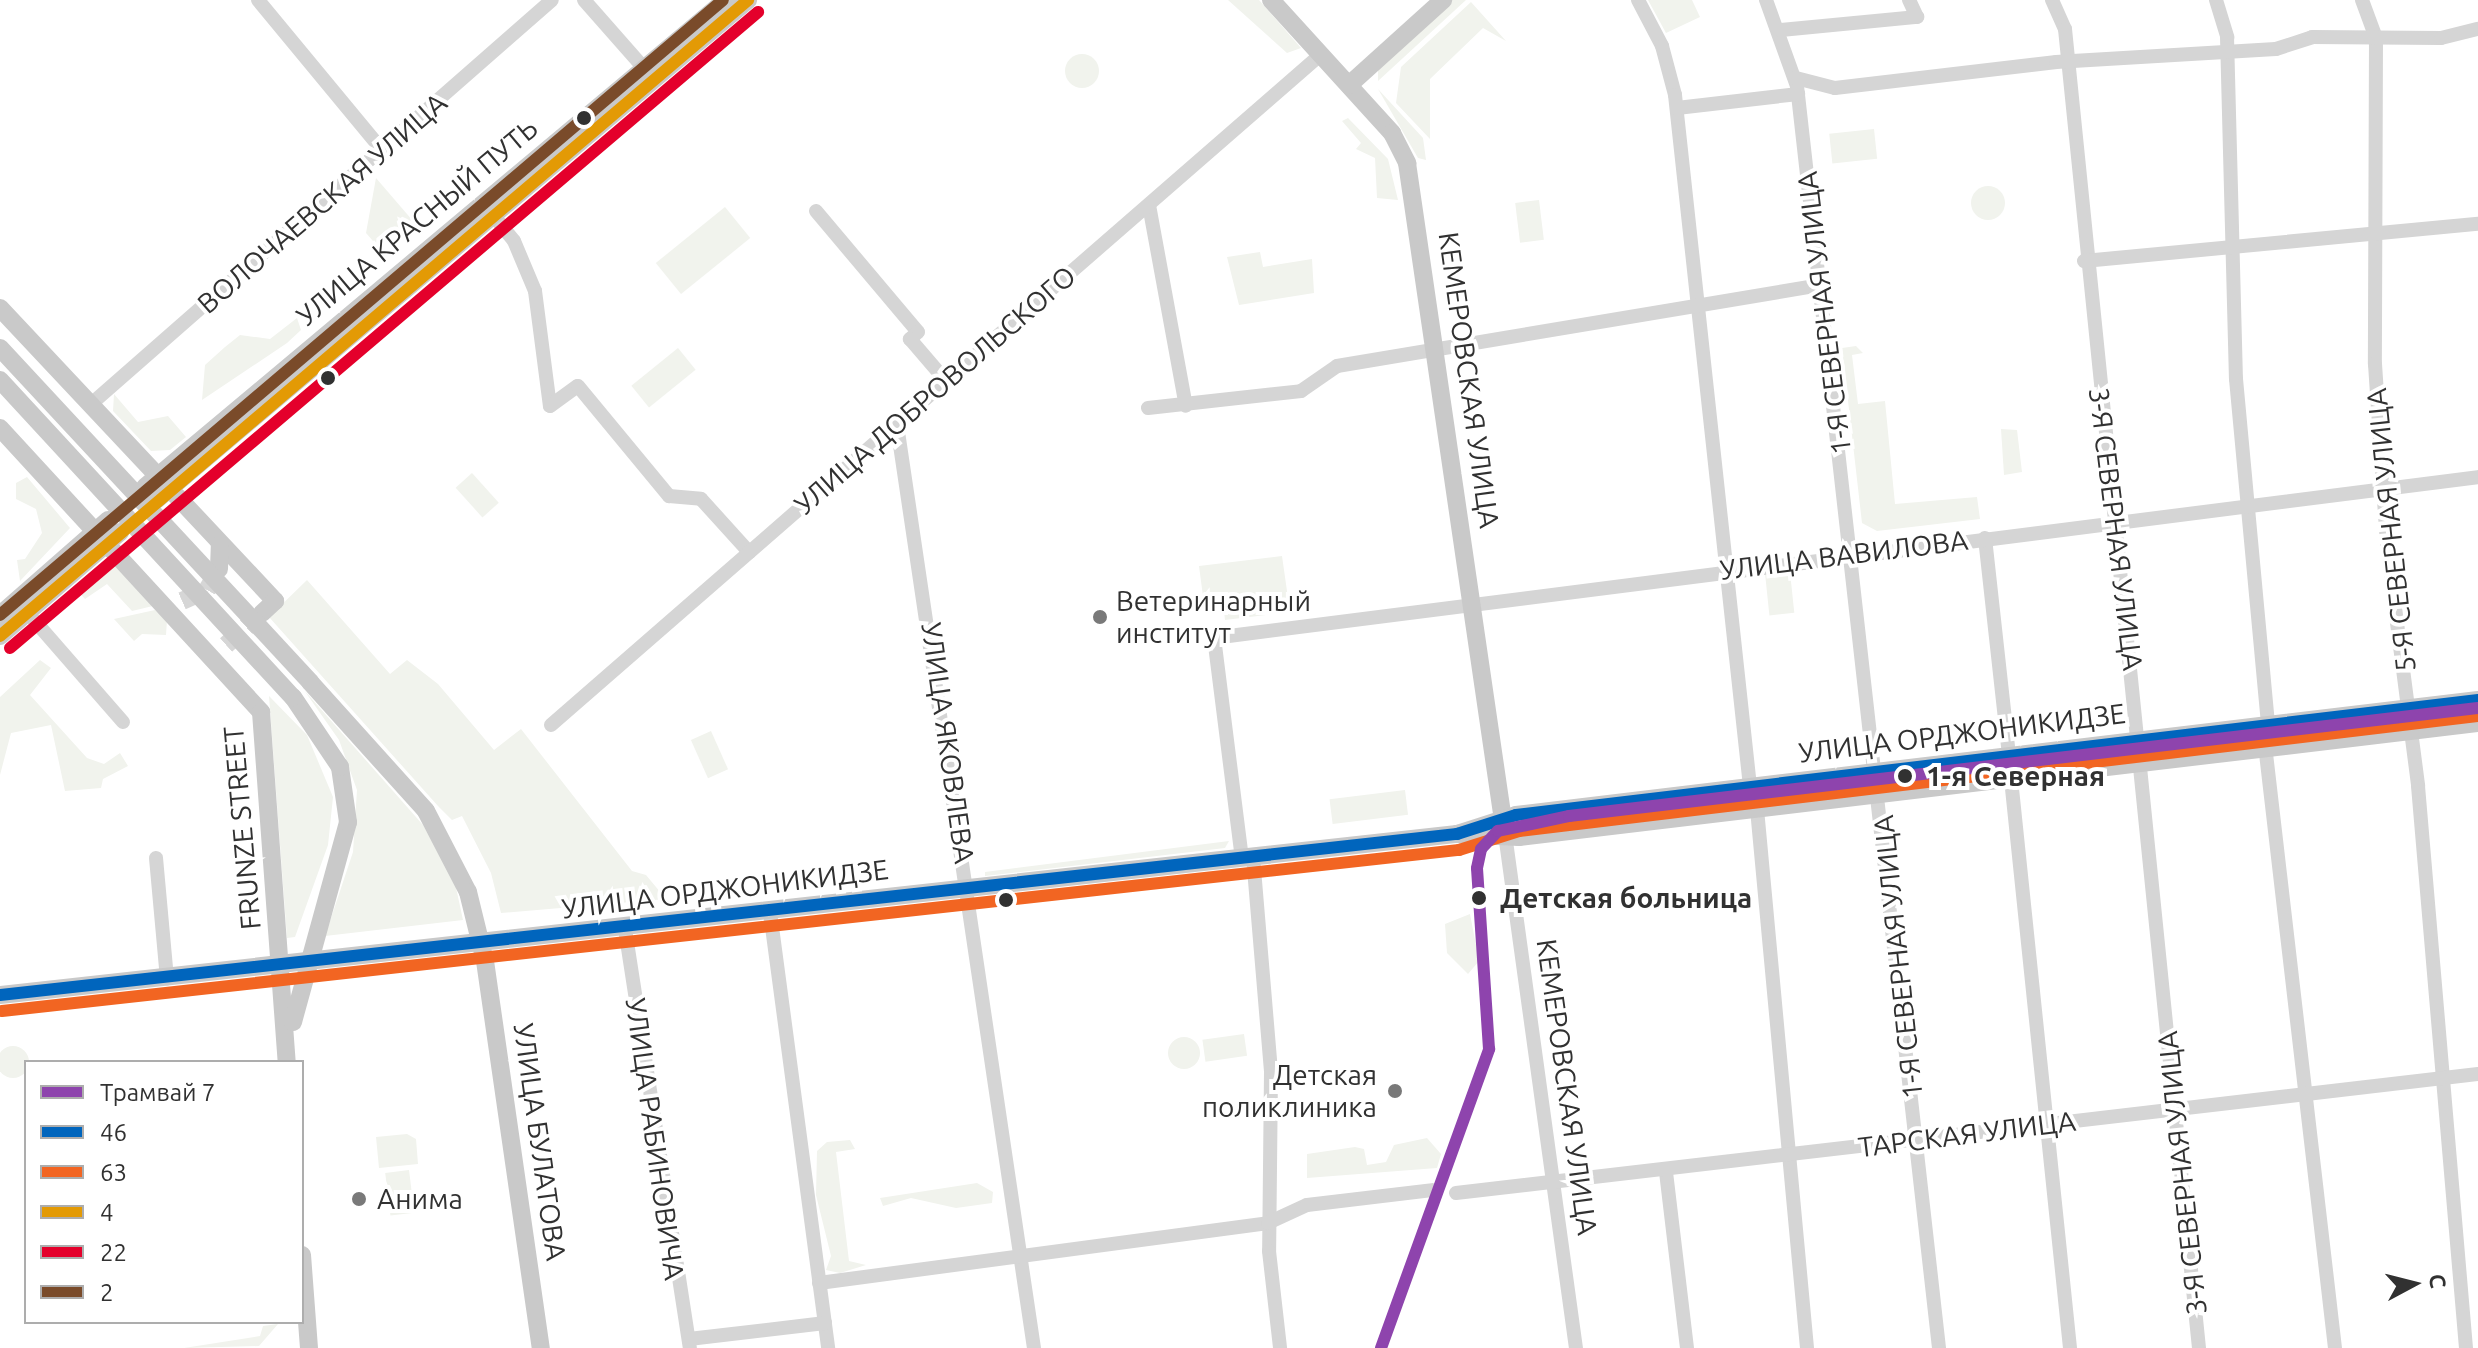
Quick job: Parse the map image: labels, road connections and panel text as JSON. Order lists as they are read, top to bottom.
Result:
{
  "streets": {
    "main road": [
      "УЛИЦА КРАСНЫЙ ПУТЬ",
      "КЕМЕРОВСКАЯ УЛИЦА",
      "УЛИЦА ОРДЖОНИКИДЗЕ",
      "FRUNZE STREET",
      "УЛИЦА БУЛАТОВА"
    ],
    "street": [
      "ВОЛОЧАЕВСКАЯ УЛИЦА",
      "1-Я СЕВЕРНАЯ УЛИЦА",
      "УЛИЦА ДОБРОВОЛЬСКОГО",
      "3-Я СЕВЕРНАЯ УЛИЦА",
      "5-Я СЕВЕРНАЯ УЛИЦА",
      "УЛИЦА ВАВИЛОВА",
      "УЛИЦА ЯКОВЛЕВА",
      "ТАРСКАЯ УЛИЦА",
      "УЛИЦА РАБИНОВИЧА"
    ]
  },
  "crossings": [
    ["1-Я СЕВЕРНАЯ УЛИЦА", "УЛИЦА ВАВИЛОВА"],
    ["1-Я СЕВЕРНАЯ УЛИЦА", "УЛИЦА ОРДЖОНИКИДЗЕ"],
    ["1-Я СЕВЕРНАЯ УЛИЦА", "ТАРСКАЯ УЛИЦА"],
    ["КЕМЕРОВСКАЯ УЛИЦА", "УЛИЦА ДОБРОВОЛЬСКОГО"],
    ["КЕМЕРОВСКАЯ УЛИЦА", "УЛИЦА ВАВИЛОВА"],
    ["КЕМЕРОВСКАЯ УЛИЦА", "УЛИЦА ОРДЖОНИКИДЗЕ"],
    ["КЕМЕРОВСКАЯ УЛИЦА", "ТАРСКАЯ УЛИЦА"],
    ["УЛИЦА ДОБРОВОЛЬСКОГО", "УЛИЦА ЯКОВЛЕВА"],
    ["3-Я СЕВЕРНАЯ УЛИЦА", "УЛИЦА ВАВИЛОВА"],
    ["3-Я СЕВЕРНАЯ УЛИЦА", "УЛИЦА ОРДЖОНИКИДЗЕ"],
    ["3-Я СЕВЕРНАЯ УЛИЦА", "ТАРСКАЯ УЛИЦА"],
    ["5-Я СЕВЕРНАЯ УЛИЦА", "УЛИЦА ВАВИЛОВА"],
    ["5-Я СЕВЕРНАЯ УЛИЦА", "УЛИЦА ОРДЖОНИКИДЗЕ"],
    ["5-Я СЕВЕРНАЯ УЛИЦА", "ТАРСКАЯ УЛИЦА"],
    ["УЛИЦА ВАВИЛОВА", "УЛИЦА ОРДЖОНИКИДЗЕ"],
    ["УЛИЦА ОРДЖОНИКИДЗЕ", "УЛИЦА ЯКОВЛЕВА"],
    ["УЛИЦА ОРДЖОНИКИДЗЕ", "FRUNZE STREET"],
    ["УЛИЦА ОРДЖОНИКИДЗЕ", "УЛИЦА РАБИНОВИЧА"],
    ["УЛИЦА ОРДЖОНИКИДЗЕ", "УЛИЦА БУЛАТОВА"]
  ],
  "places": [
    "Ветеринарный институт",
    "1-я Северная",
    "Детская больница",
    "Детская поликлиника",
    "Анима"
  ],
  "lines": [
    "transit line 4",
    "transit line 2",
    "transit line 22",
    "transit line 46",
    "tram line 7",
    "transit line 63"
  ],
  "legend": [
    "Трамвай 7",
    "46",
    "63",
    "4",
    "22",
    "2"
  ],
  "north": "right"
}
